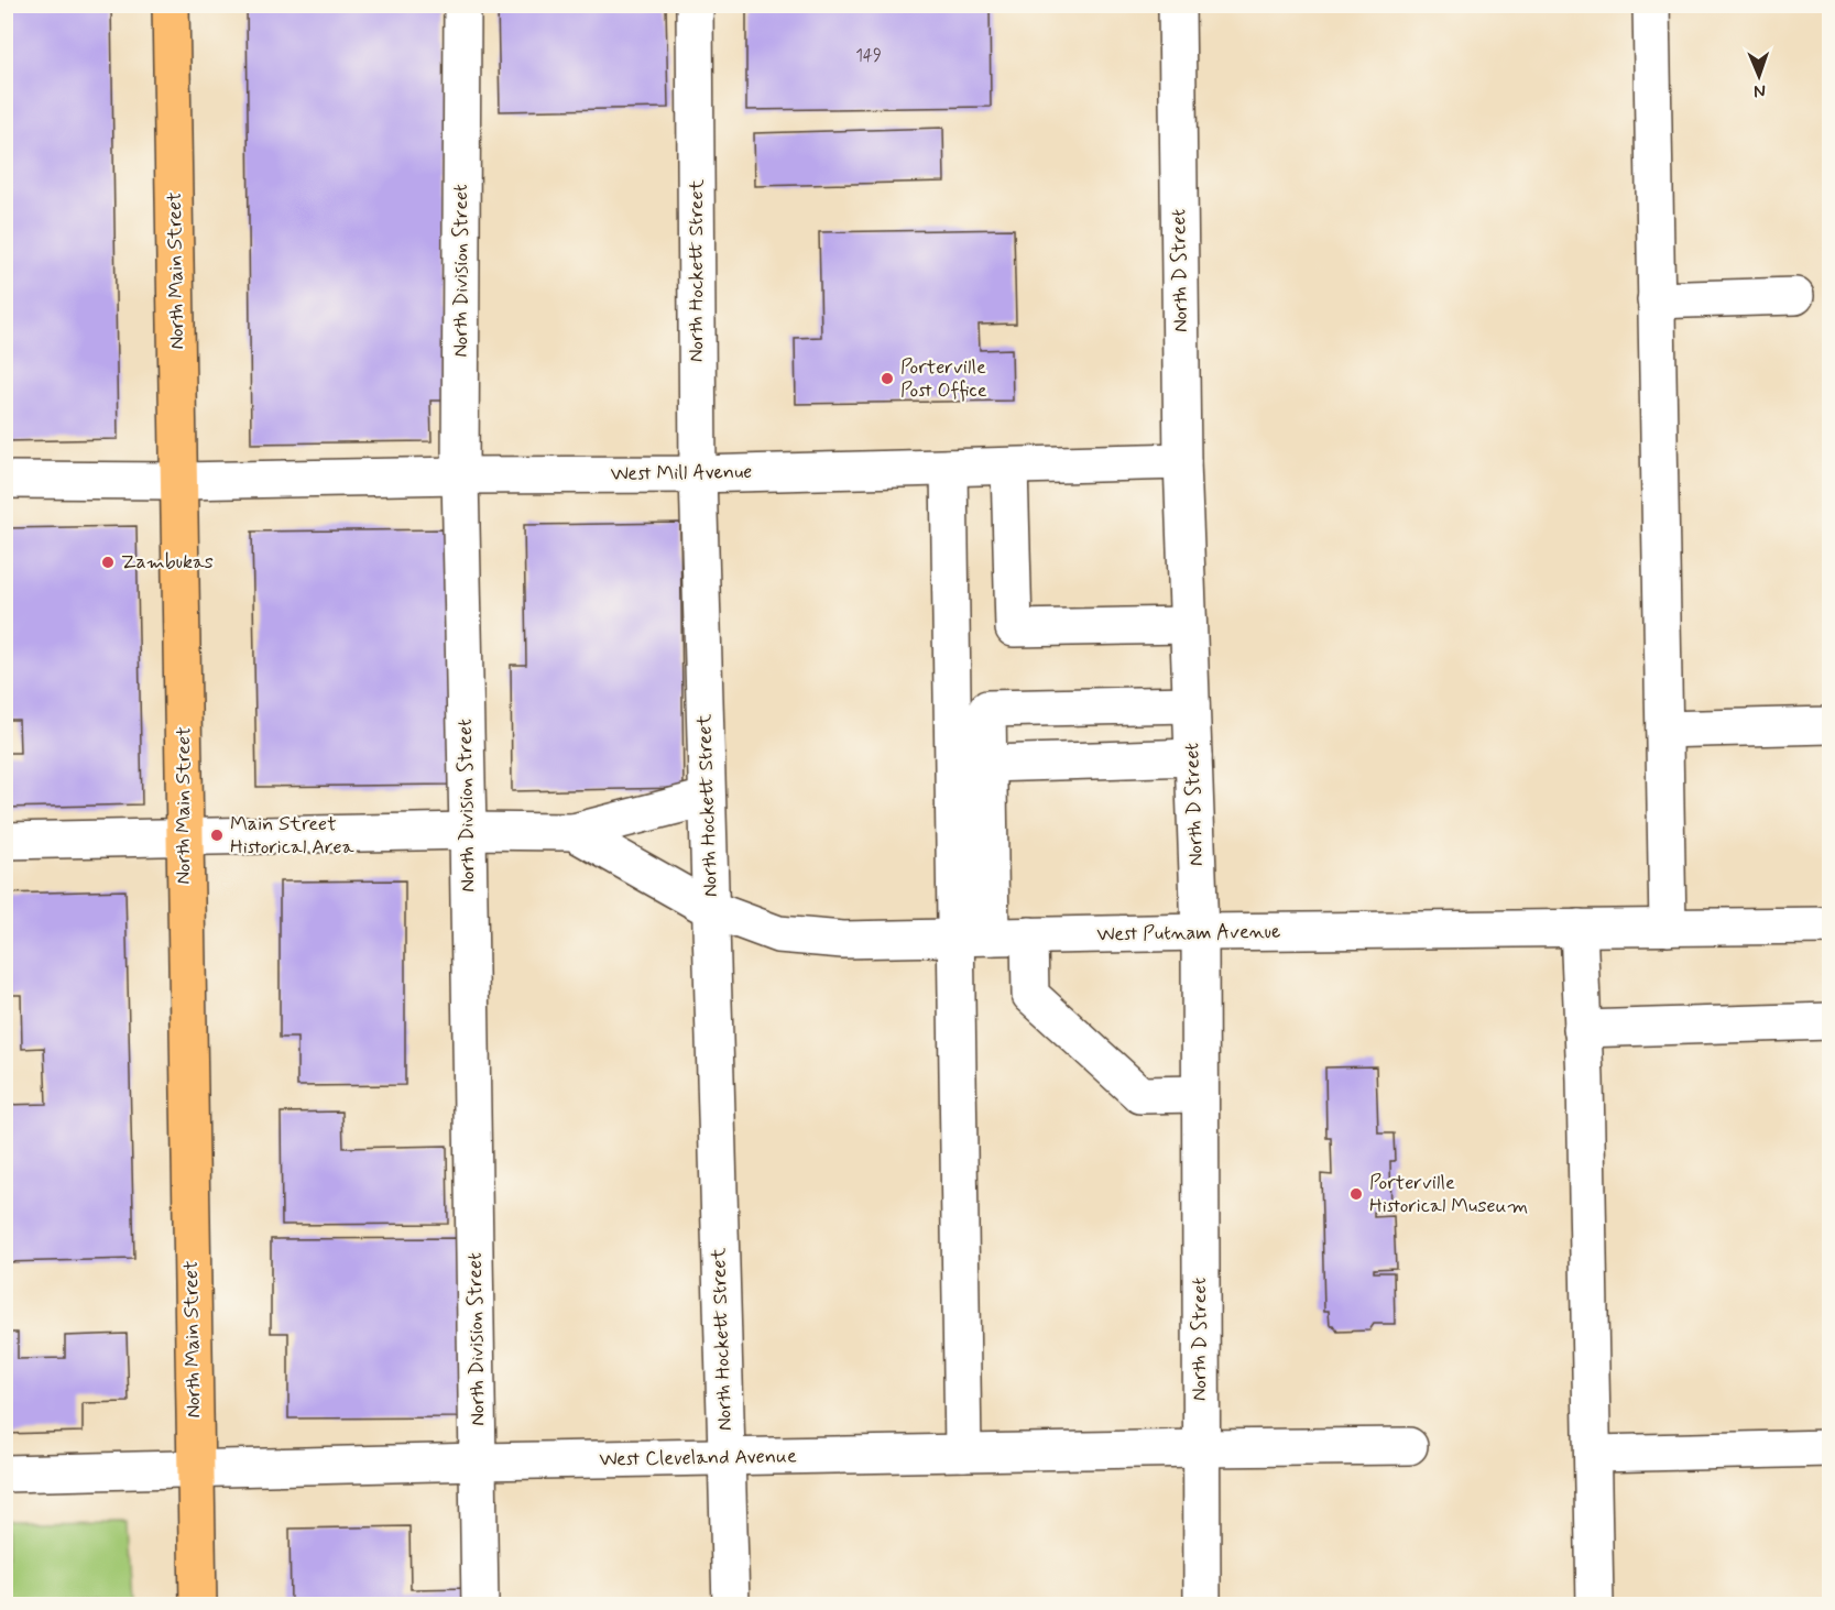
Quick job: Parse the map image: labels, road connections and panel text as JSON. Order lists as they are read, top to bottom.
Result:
{
  "streets": {
    "main road": ["North Main Street"],
    "street": [
      "North Division Street",
      "North Hockett Street",
      "North D Street",
      "West Mill Avenue",
      "West Putnam Avenue",
      "West Cleveland Avenue"
    ]
  },
  "crossings": [
    ["North Main Street", "West Mill Avenue"],
    ["North Main Street", "West Putnam Avenue"],
    ["North Main Street", "West Cleveland Avenue"],
    ["North Division Street", "West Mill Avenue"],
    ["North Division Street", "West Putnam Avenue"],
    ["North Division Street", "West Cleveland Avenue"],
    ["North Hockett Street", "West Mill Avenue"],
    ["North Hockett Street", "West Putnam Avenue"],
    ["North Hockett Street", "West Cleveland Avenue"],
    ["North D Street", "West Mill Avenue"],
    ["North D Street", "West Putnam Avenue"],
    ["North D Street", "West Cleveland Avenue"]
  ],
  "places": [
    "Porterville Post Office",
    "Zambukas",
    "Main Street Historical Area",
    "Porterville Historical Museum"
  ],
  "house_numbers": ["149"],
  "north": "bottom"
}
